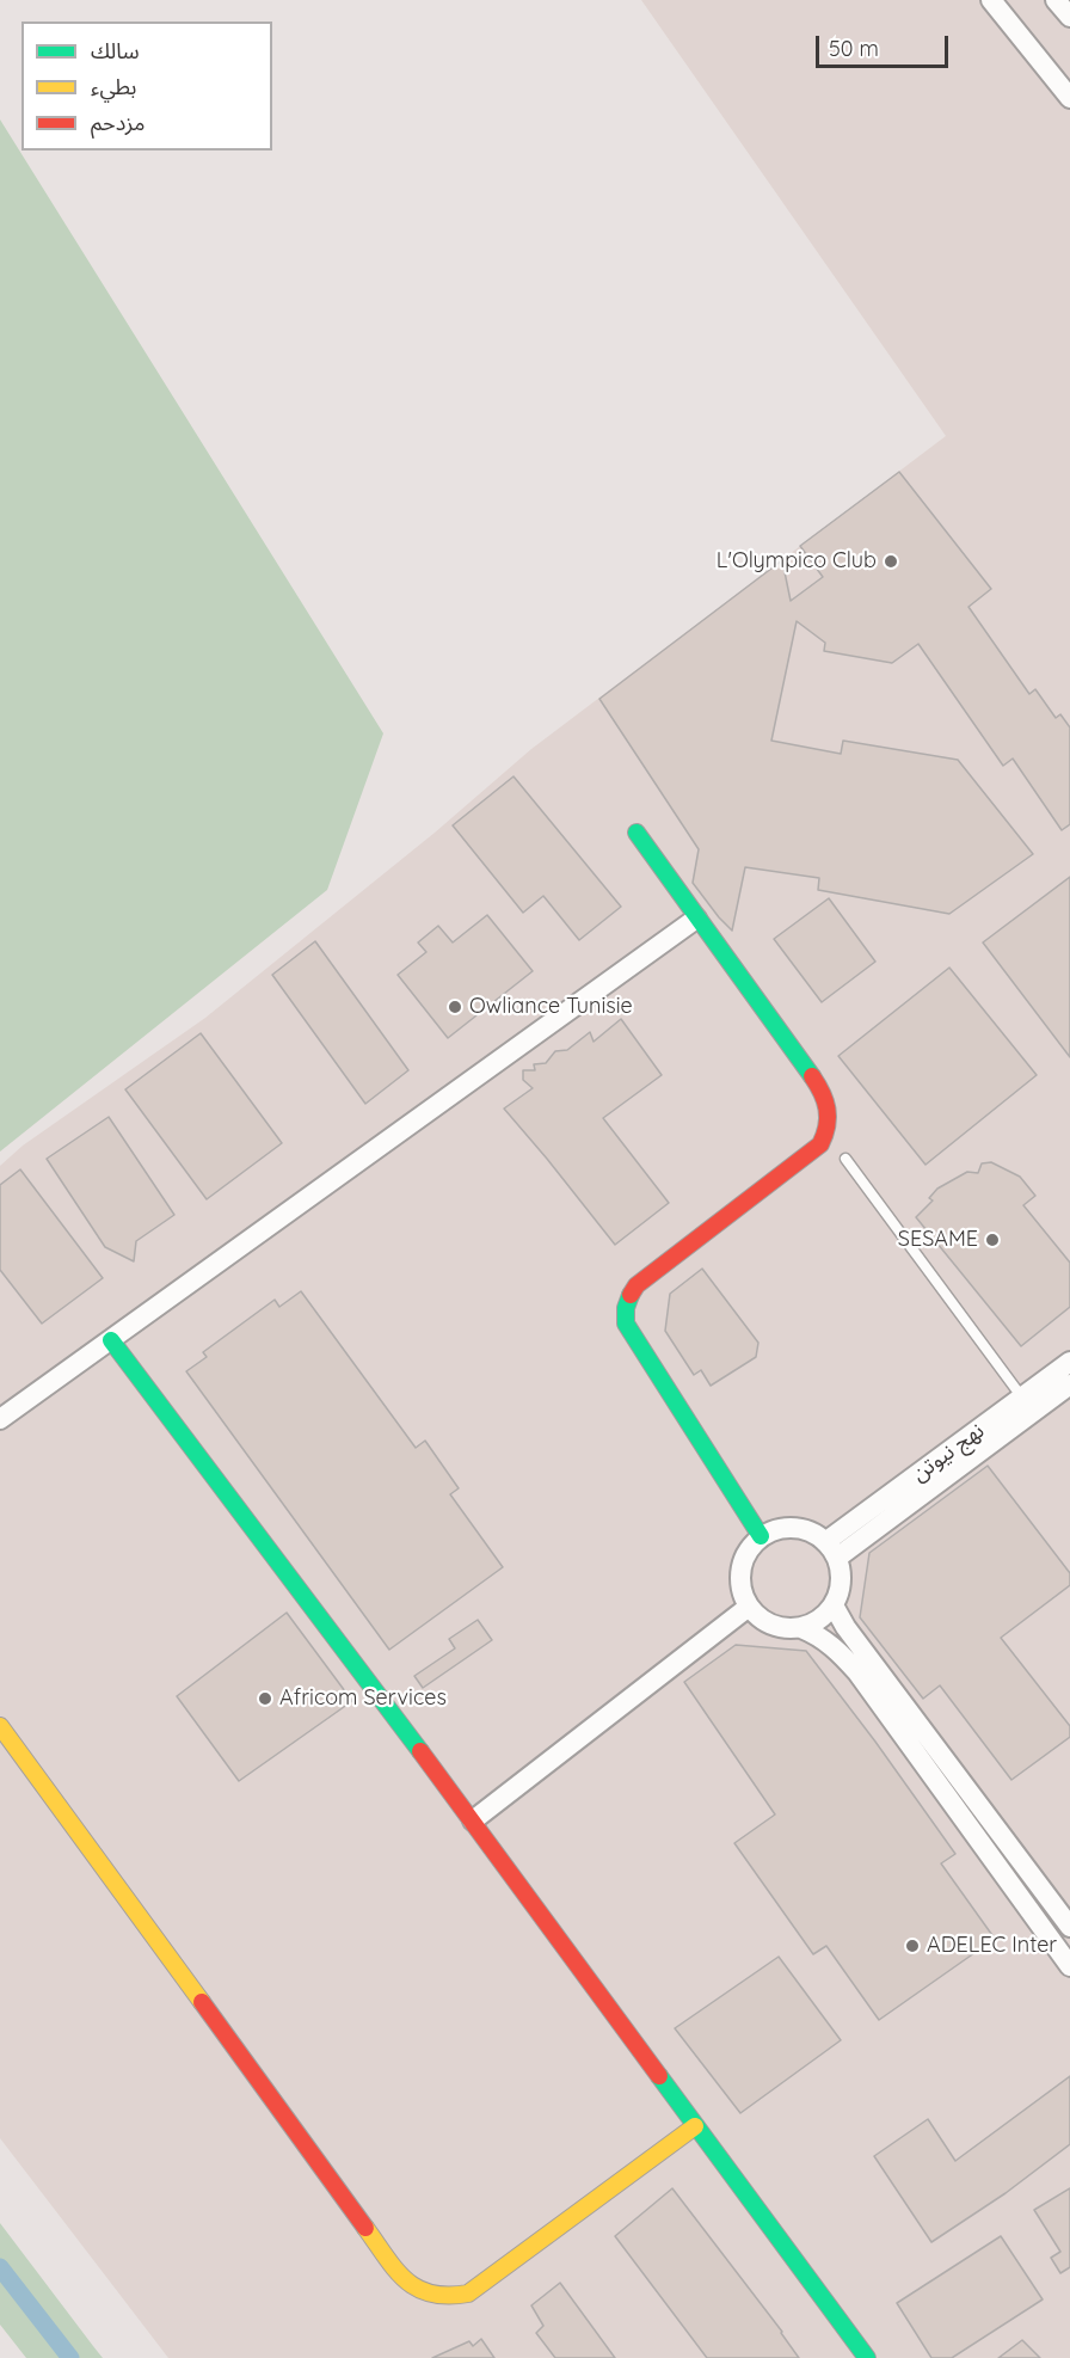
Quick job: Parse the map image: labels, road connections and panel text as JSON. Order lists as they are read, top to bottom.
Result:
{
  "streets": {
    "street": ["نهج نيوتن"]
  },
  "places": [
    "L'Olympico Club",
    "Owliance Tunisie",
    "SESAME",
    "Africom Services",
    "ADELEC Inter"
  ],
  "legend": ["سالك", "بطيء", "مزدحم"],
  "scale_bar": "50 m"
}
